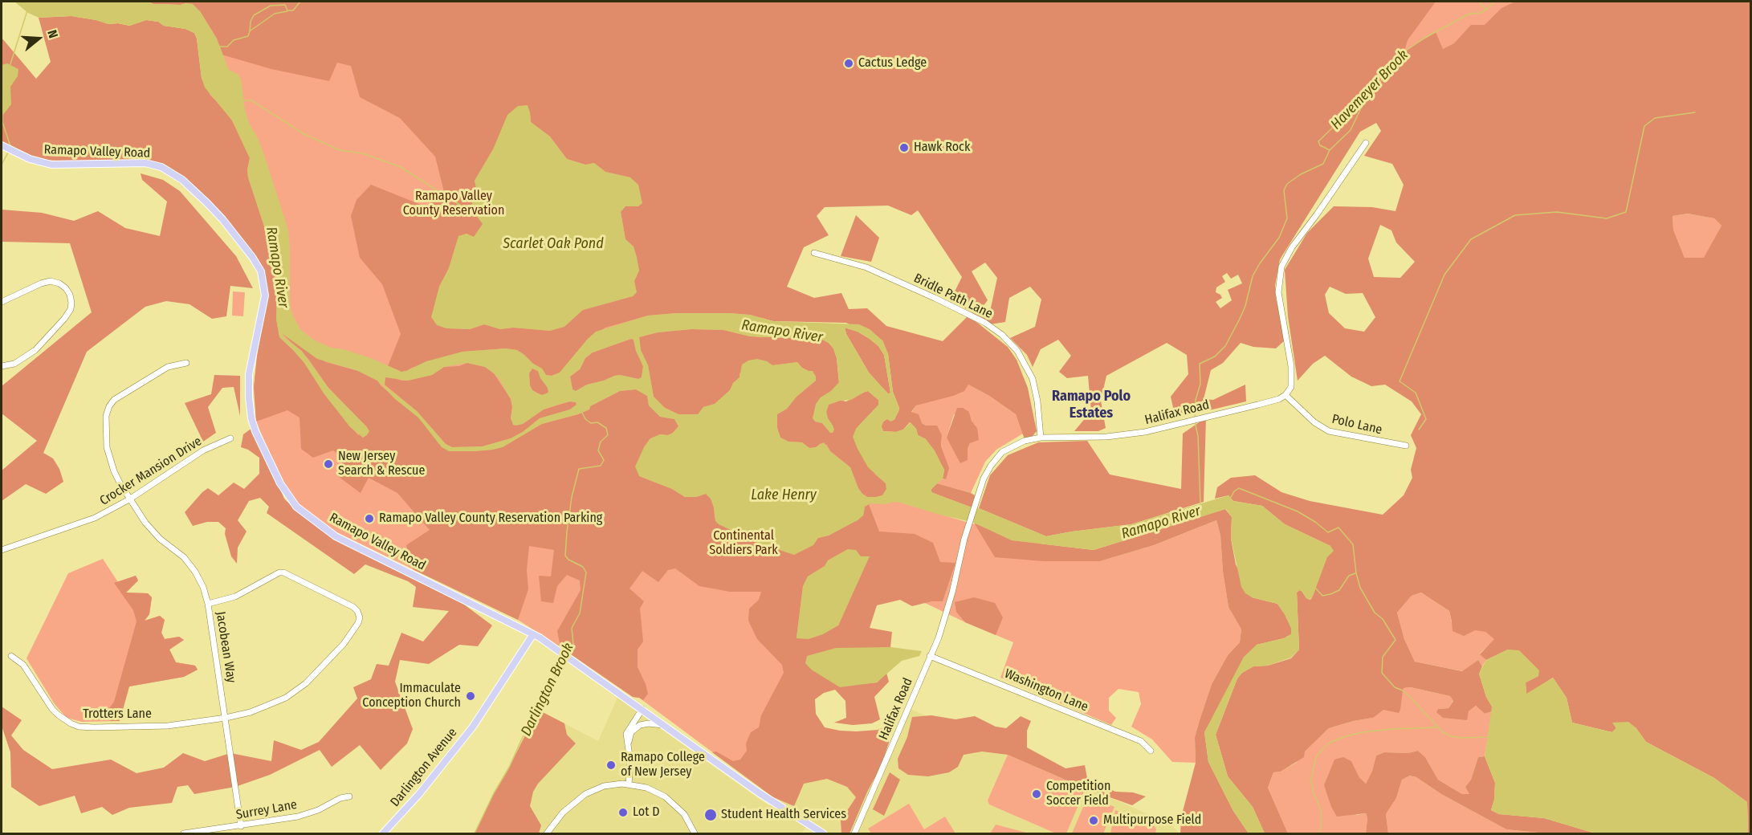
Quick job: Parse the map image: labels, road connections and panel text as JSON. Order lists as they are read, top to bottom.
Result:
{
  "streets": {
    "main road": ["Ramapo Valley Road", "Darlington Avenue"],
    "street": [
      "Bridle Path Lane",
      "Halifax Road",
      "Polo Lane",
      "Crocker Mansion Drive",
      "Jacobean Way",
      "Washington Lane",
      "Trotters Lane",
      "Surrey Lane"
    ]
  },
  "crossings": [
    ["Ramapo Valley Road", "Darlington Avenue"],
    ["Bridle Path Lane", "Halifax Road"],
    ["Halifax Road", "Polo Lane"],
    ["Halifax Road", "Washington Lane"],
    ["Crocker Mansion Drive", "Jacobean Way"],
    ["Jacobean Way", "Trotters Lane"],
    ["Jacobean Way", "Surrey Lane"]
  ],
  "districts": ["Ramapo Polo Estates"],
  "water": [
    "Havemeyer Brook",
    "Scarlet Oak Pond",
    "Ramapo River",
    "Lake Henry",
    "Darlington Brook"
  ],
  "parks": ["Ramapo Valley County Reservation", "Continental Soldiers Park"],
  "places": [
    "Cactus Ledge",
    "Hawk Rock",
    "New Jersey Search & Rescue",
    "Ramapo Valley County Reservation Parking",
    "Immaculate Conception Church",
    "Ramapo College of New Jersey",
    "Competition Soccer Field",
    "Lot D",
    "Student Health Services",
    "Multipurpose Field"
  ],
  "north": "right"
}
